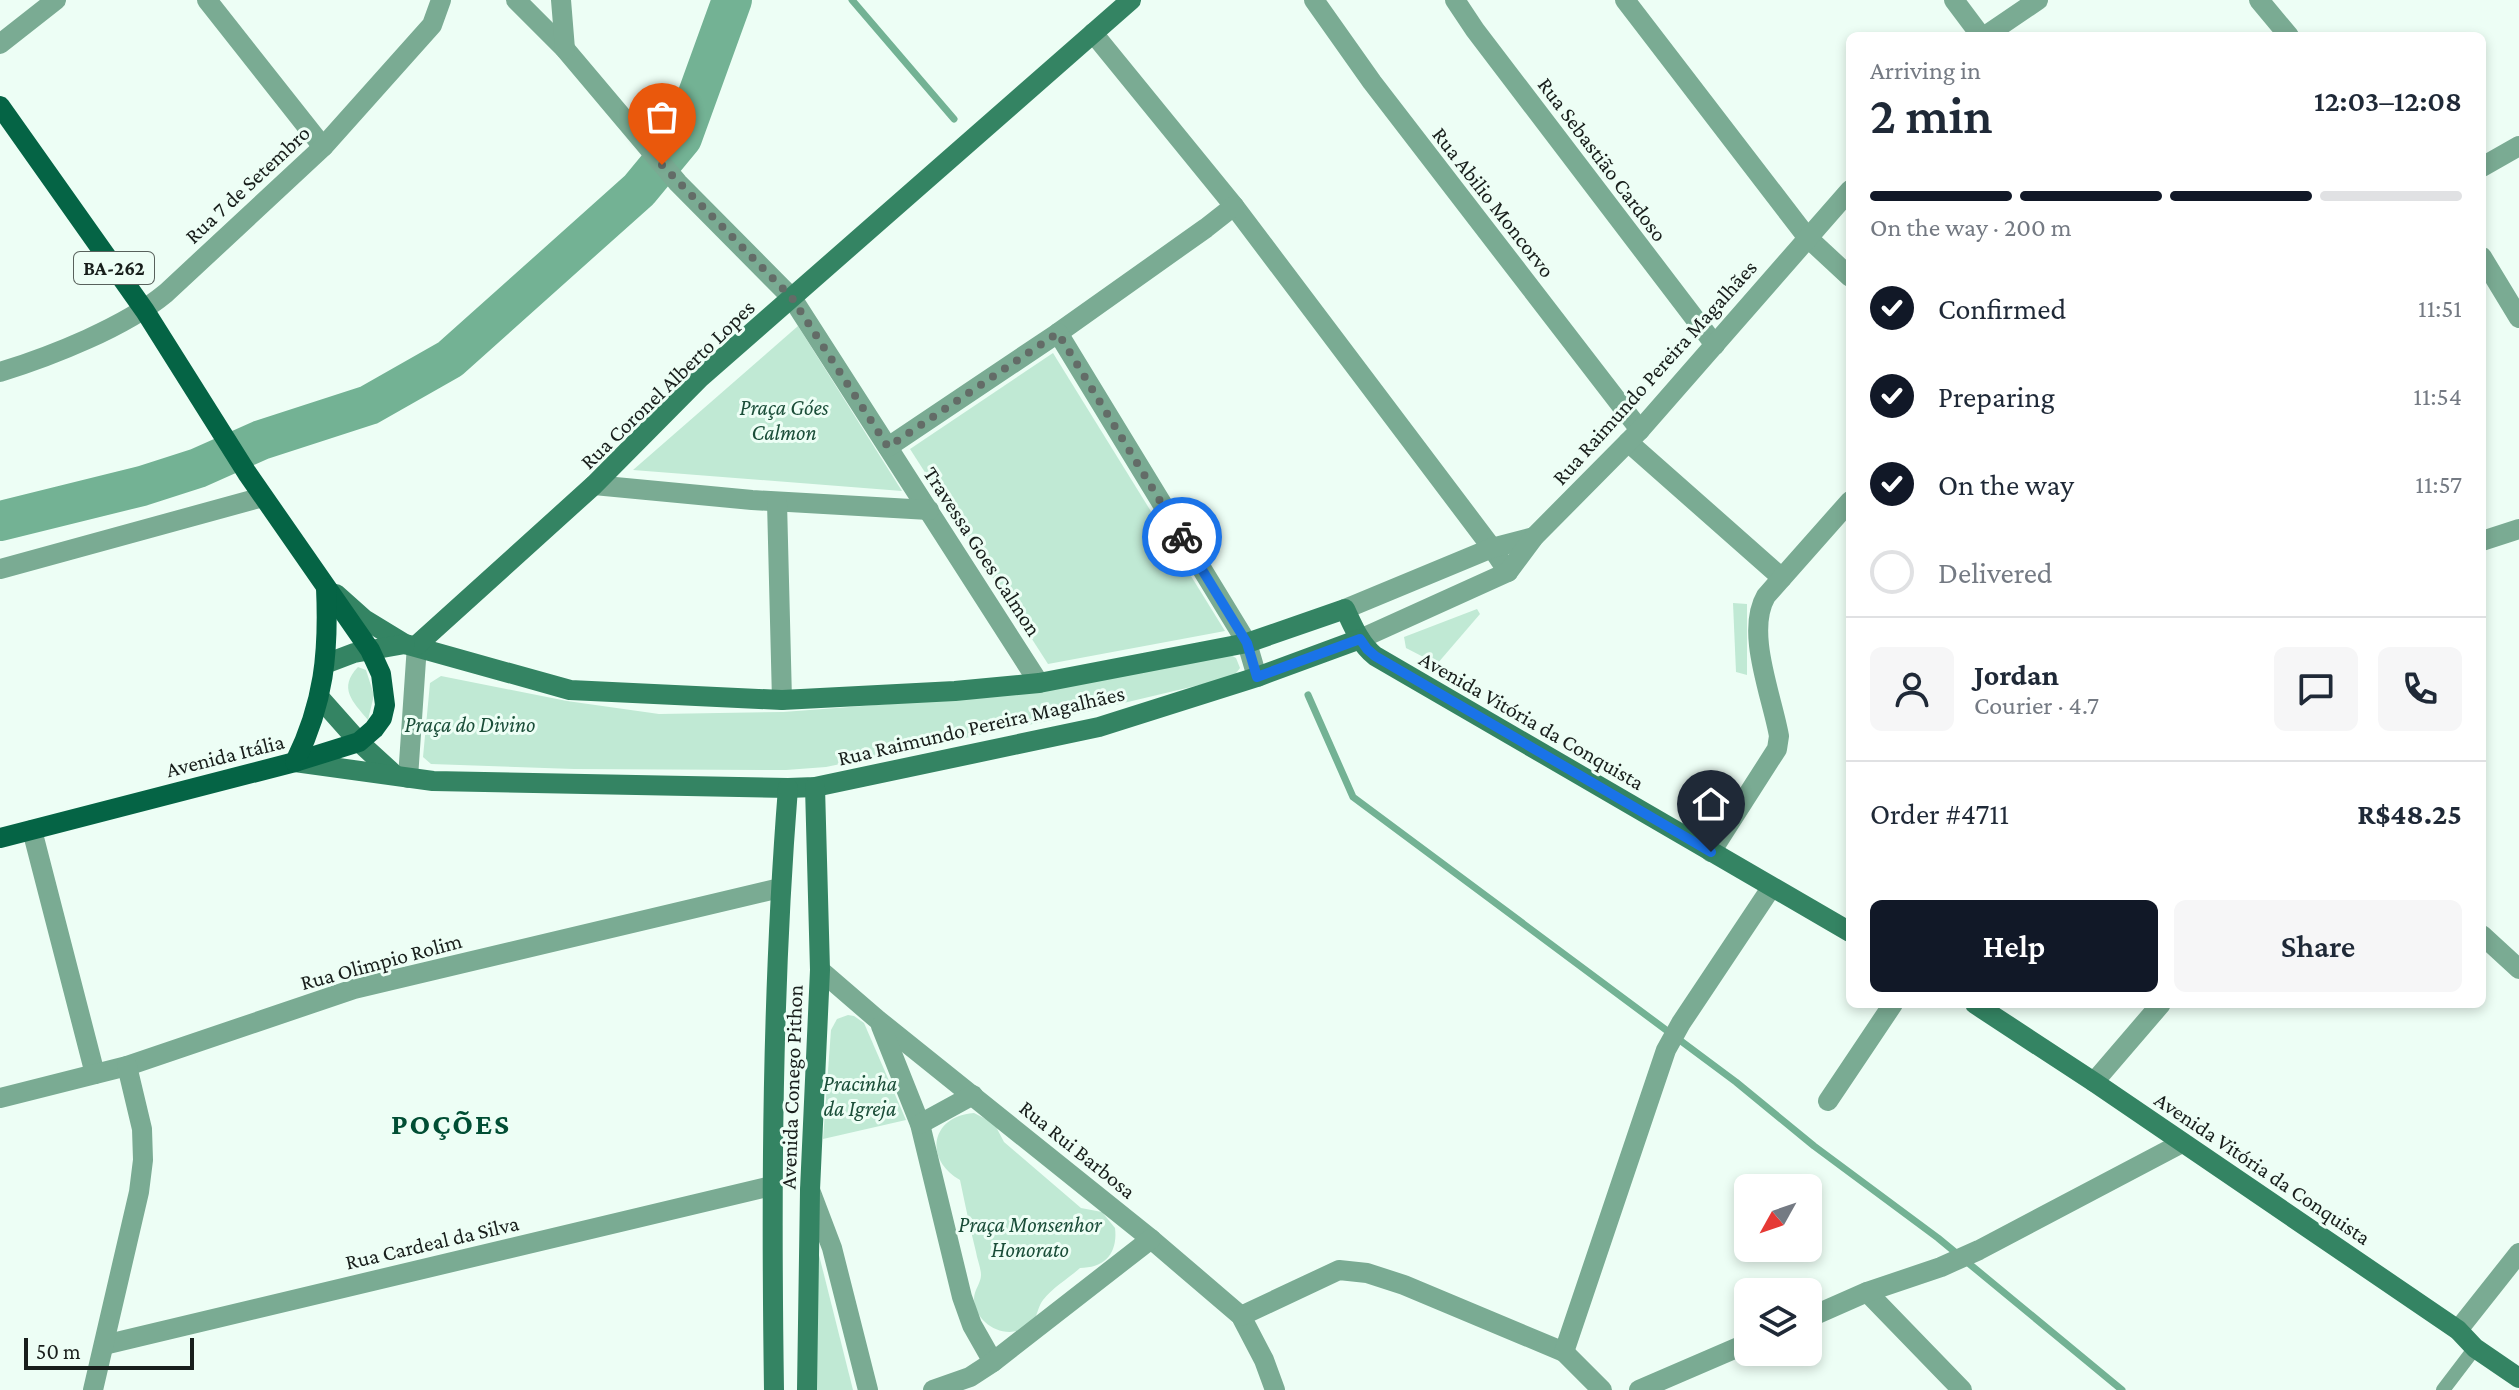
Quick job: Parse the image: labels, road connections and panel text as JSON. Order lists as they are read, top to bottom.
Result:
{
  "streets": {
    "main road": [
      "BA-262",
      "Rua Raimundo Pereira Magalhães",
      "Rua Coronel Alberto Lopes",
      "Avenida Vitória da Conquista",
      "Avenida Itália",
      "Avenida Conego Pithon"
    ],
    "street": [
      "Rua Sebastião Cardoso",
      "Rua 7 de Setembro",
      "Rua Abilio Moncorvo",
      "Travessa Goes Calmon",
      "Rua Olimpio Rolim",
      "Rua Rui Barbosa",
      "Rua Cardeal da Silva"
    ]
  },
  "crossings": [
    ["Rua Sebastião Cardoso", "Rua Raimundo Pereira Magalhães"],
    ["Rua 7 de Setembro", "BA-262"],
    ["Rua Abilio Moncorvo", "Rua Raimundo Pereira Magalhães"],
    ["BA-262", "Rua Raimundo Pereira Magalhães"],
    ["BA-262", "Rua Coronel Alberto Lopes"],
    ["Rua Raimundo Pereira Magalhães", "Rua Coronel Alberto Lopes"],
    ["Rua Raimundo Pereira Magalhães", "Travessa Goes Calmon"],
    ["Rua Raimundo Pereira Magalhães", "Avenida Vitória da Conquista"],
    ["Rua Raimundo Pereira Magalhães", "Avenida Itália"],
    ["Rua Raimundo Pereira Magalhães", "Avenida Conego Pithon"],
    ["Rua Coronel Alberto Lopes", "Travessa Goes Calmon"],
    ["Rua Olimpio Rolim", "Avenida Conego Pithon"],
    ["Avenida Conego Pithon", "Rua Rui Barbosa"],
    ["Avenida Conego Pithon", "Rua Cardeal da Silva"]
  ],
  "districts": ["POÇÕES"],
  "parks": [
    "Praça Góes Calmon",
    "Praça do Divino",
    "Pracinha da Igreja",
    "Praça Monsenhor Honorato"
  ],
  "scale_bar": "50 m",
  "north": "bottom left",
  "page": {
    "heading": ["2 min", "Arriving in", "12:03–12:08"],
    "panel": [
      "Jordan",
      "Courier · 4.7",
      "Order #4711",
      "R$48.25"
    ],
    "bar": "On the way · 200 m",
    "list": [
      ["Confirmed", "11:51"],
      ["Preparing", "11:54"],
      ["On the way", "11:57"],
      "Delivered"
    ],
    "buttons": ["Help", "Share"],
    "scale": "50 m"
  }
}
